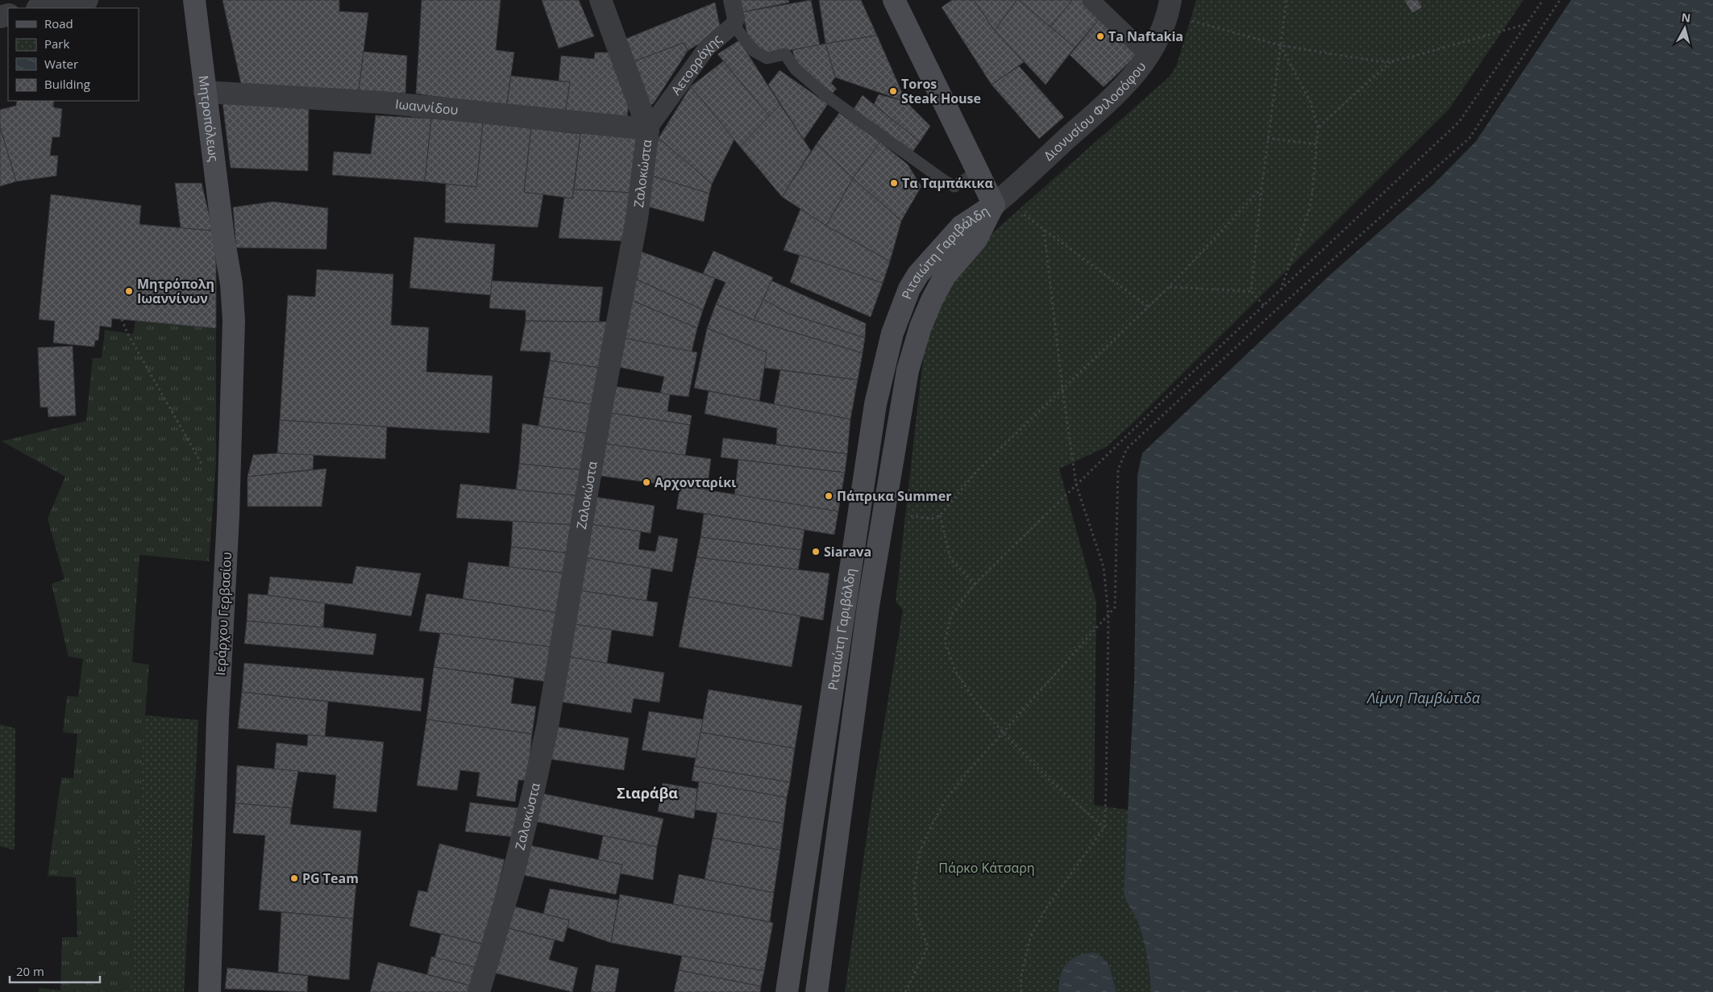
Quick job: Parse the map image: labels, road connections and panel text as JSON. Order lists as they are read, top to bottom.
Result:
{
  "streets": {
    "main road": ["Μητροπόλεως", "Ριτσιώτη Γαριβάλδη", "Ιεράρχου Γερβασίου"],
    "street": [
      "Αετορράχης",
      "Ιωαννίδου",
      "Διονυσίου Φιλοσόφου",
      "Ζαλοκώστα"
    ]
  },
  "crossings": [
    ["Αετορράχης", "Ιωαννίδου"],
    ["Αετορράχης", "Ζαλοκώστα"],
    ["Ιωαννίδου", "Μητροπόλεως"],
    ["Ιωαννίδου", "Ζαλοκώστα"],
    ["Διονυσίου Φιλοσόφου", "Ριτσιώτη Γαριβάλδη"],
    ["Μητροπόλεως", "Ιεράρχου Γερβασίου"]
  ],
  "districts": ["Σιαράβα"],
  "water": ["Λίμνη Παμβώτιδα"],
  "parks": ["Πάρκο Κάτσαρη"],
  "places": [
    "Ta Naftakia",
    "Toros Steak House",
    "Τα Ταμπάκικα",
    "Μητρόπολη Ιωαννίνων",
    "Αρχονταρίκι",
    "Πάπρικα Summer",
    "Siarava",
    "PG Team"
  ],
  "legend": [
    "Road",
    "Park",
    "Water",
    "Building"
  ],
  "scale_bar": "20 m",
  "north": "top"
}
